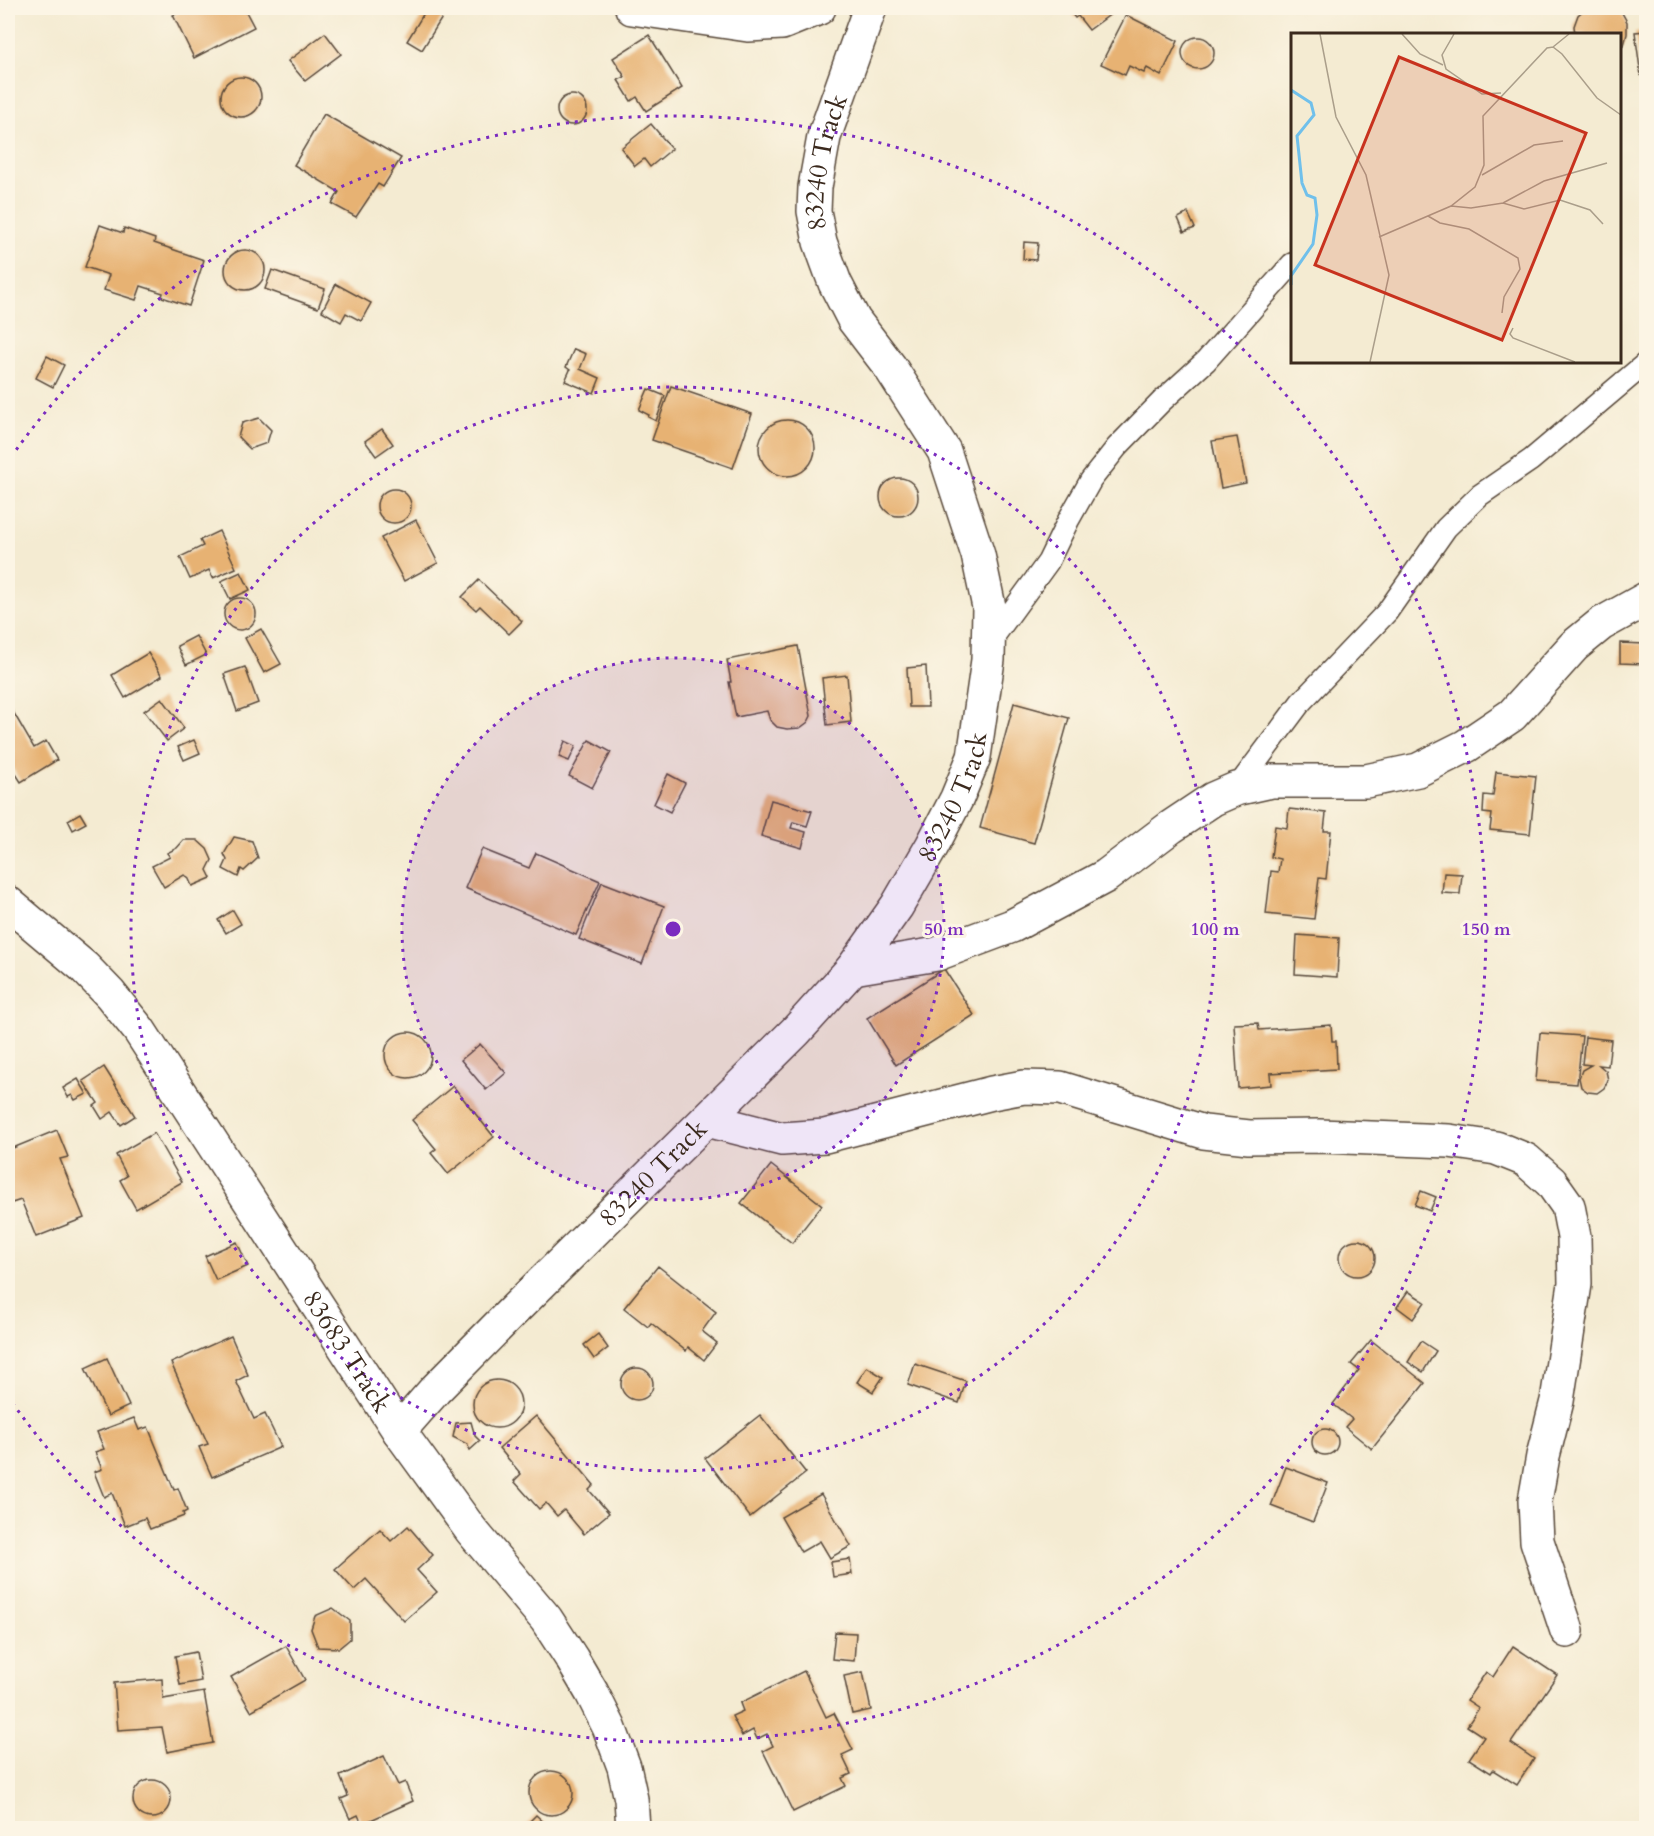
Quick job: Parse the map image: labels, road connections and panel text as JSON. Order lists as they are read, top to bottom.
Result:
{
  "streets": {
    "street": ["83240 Track", "83683 Track"]
  },
  "crossings": [
    ["83240 Track", "83683 Track"]
  ],
  "rings": ["50 m", "100 m", "150 m"]
}
